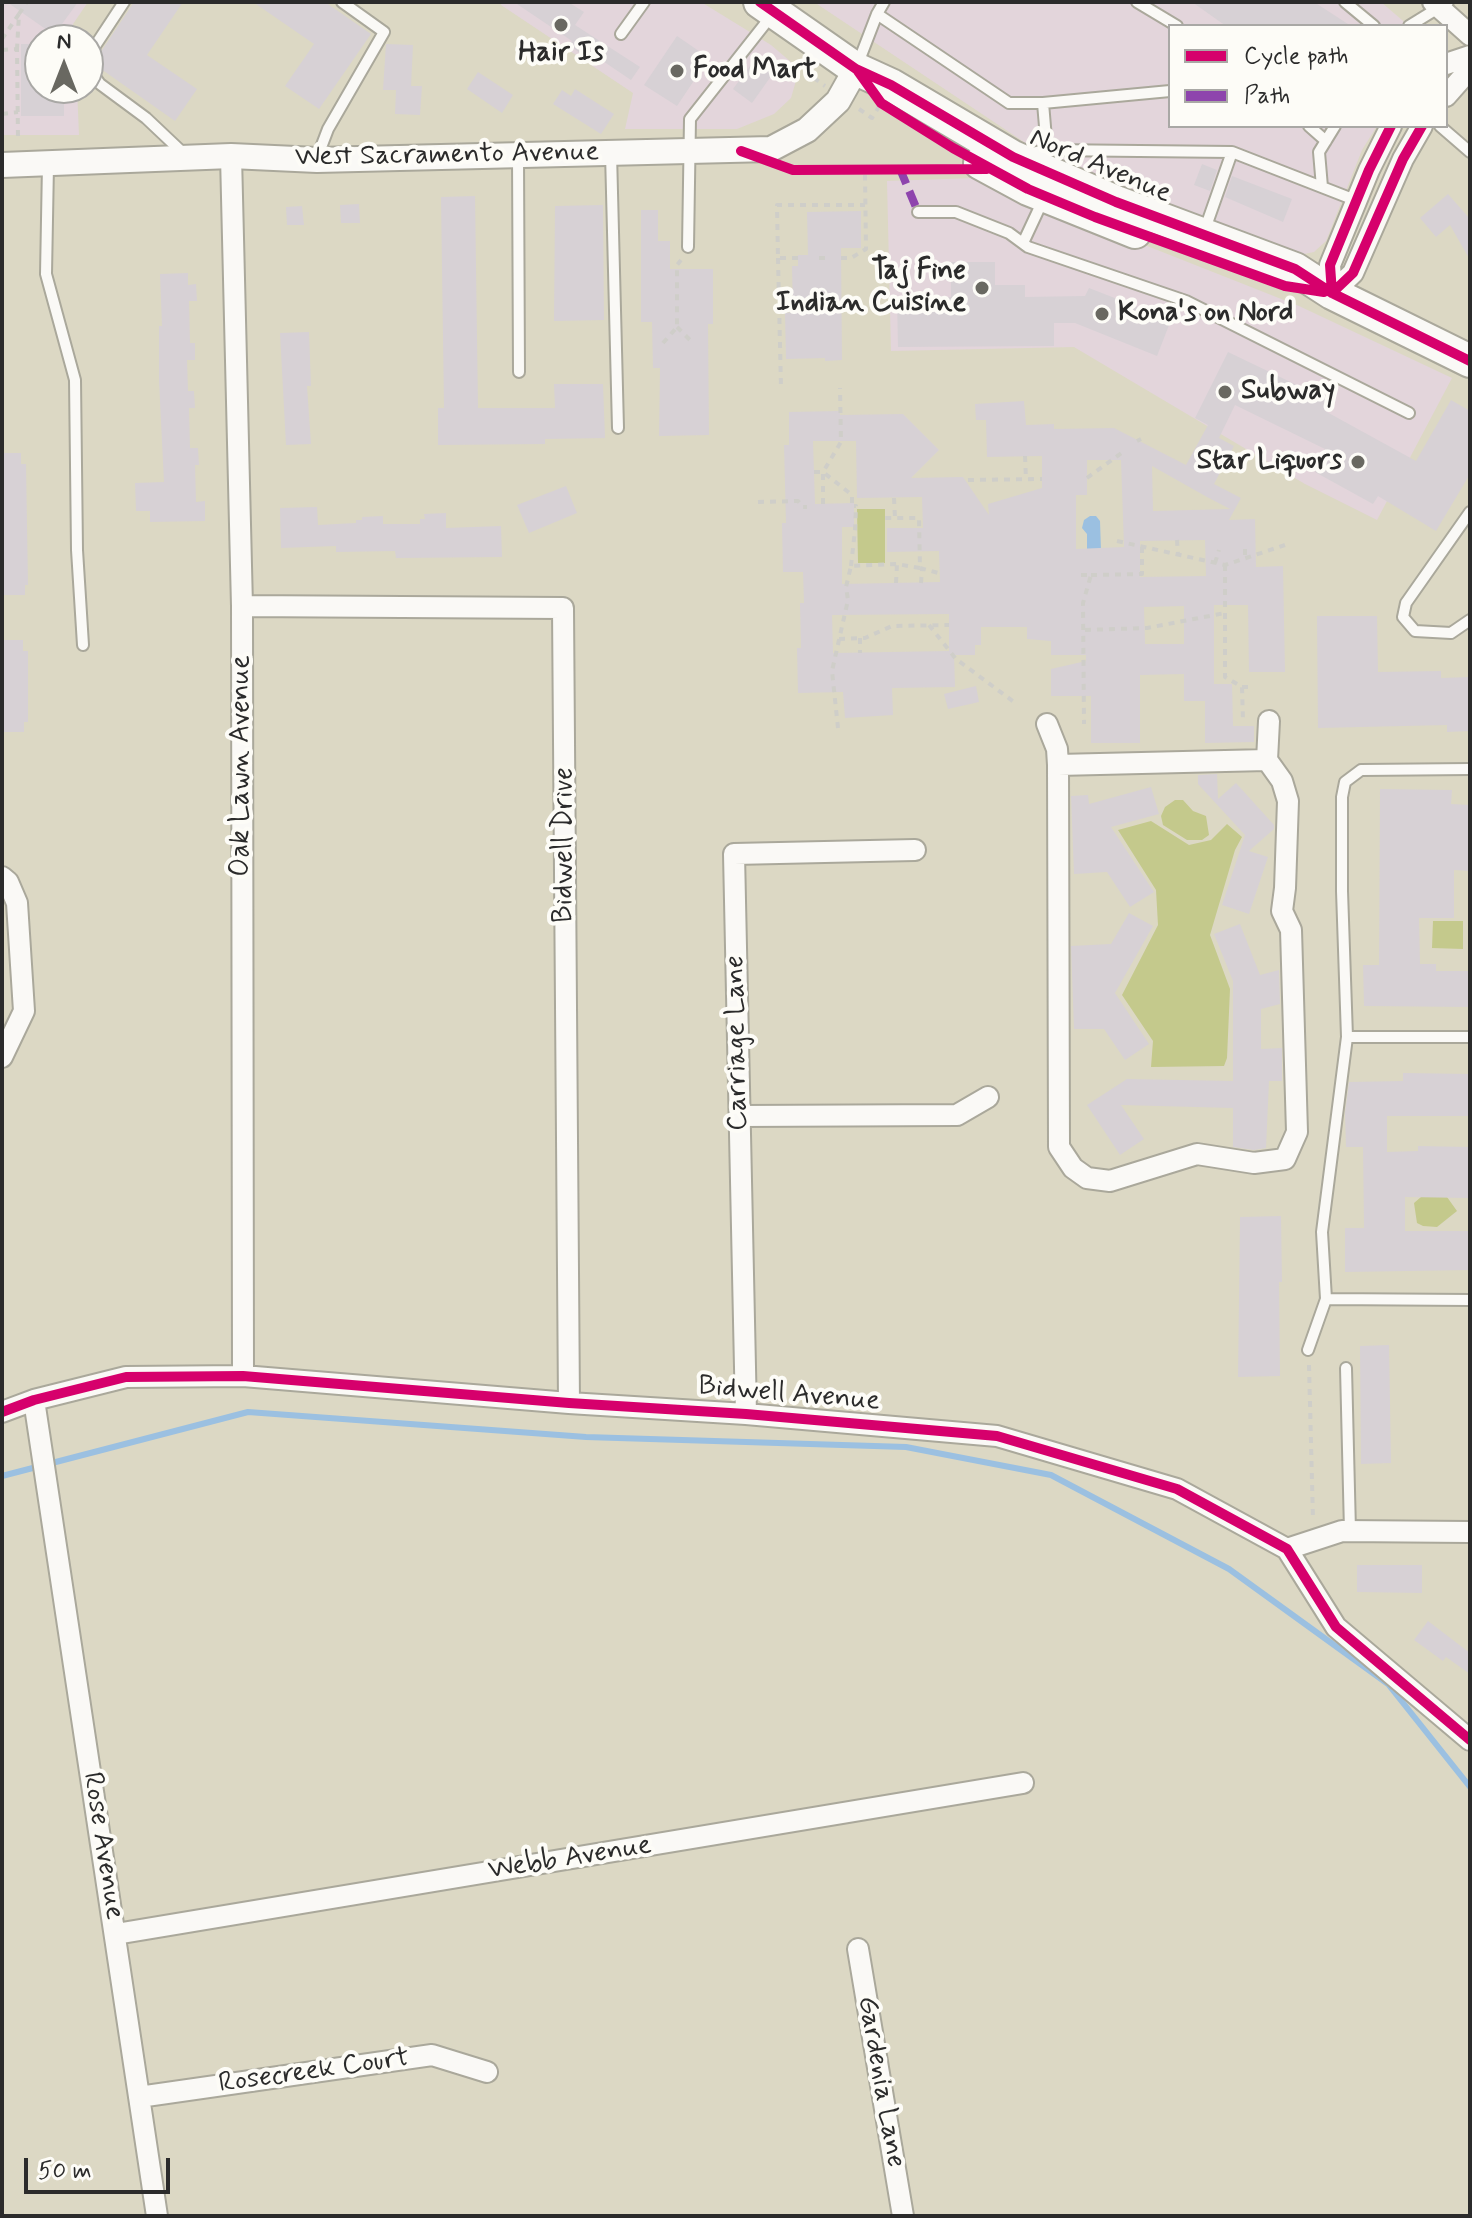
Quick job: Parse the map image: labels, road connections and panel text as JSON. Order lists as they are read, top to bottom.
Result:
{
  "streets": {
    "main road": ["Nord Avenue"],
    "street": [
      "West Sacramento Avenue",
      "Oak Lawn Avenue",
      "Bidwell Drive",
      "Carriage Lane",
      "Bidwell Avenue",
      "Rose Avenue",
      "Webb Avenue",
      "Rosecreek Court",
      "Gardenia Lane"
    ]
  },
  "crossings": [
    ["West Sacramento Avenue", "Nord Avenue"],
    ["West Sacramento Avenue", "Oak Lawn Avenue"],
    ["Oak Lawn Avenue", "Bidwell Drive"],
    ["Oak Lawn Avenue", "Bidwell Avenue"],
    ["Bidwell Drive", "Bidwell Avenue"],
    ["Carriage Lane", "Bidwell Avenue"],
    ["Bidwell Avenue", "Rose Avenue"],
    ["Rose Avenue", "Webb Avenue"],
    ["Rose Avenue", "Rosecreek Court"]
  ],
  "places": [
    "Hair Is",
    "Food Mart",
    "Taj Fine Indian Cuisine",
    "Kona's on Nord",
    "Subway",
    "Star Liquors"
  ],
  "legend": ["Cycle path", "Path"],
  "scale_bar": "50 m",
  "north": "top"
}
